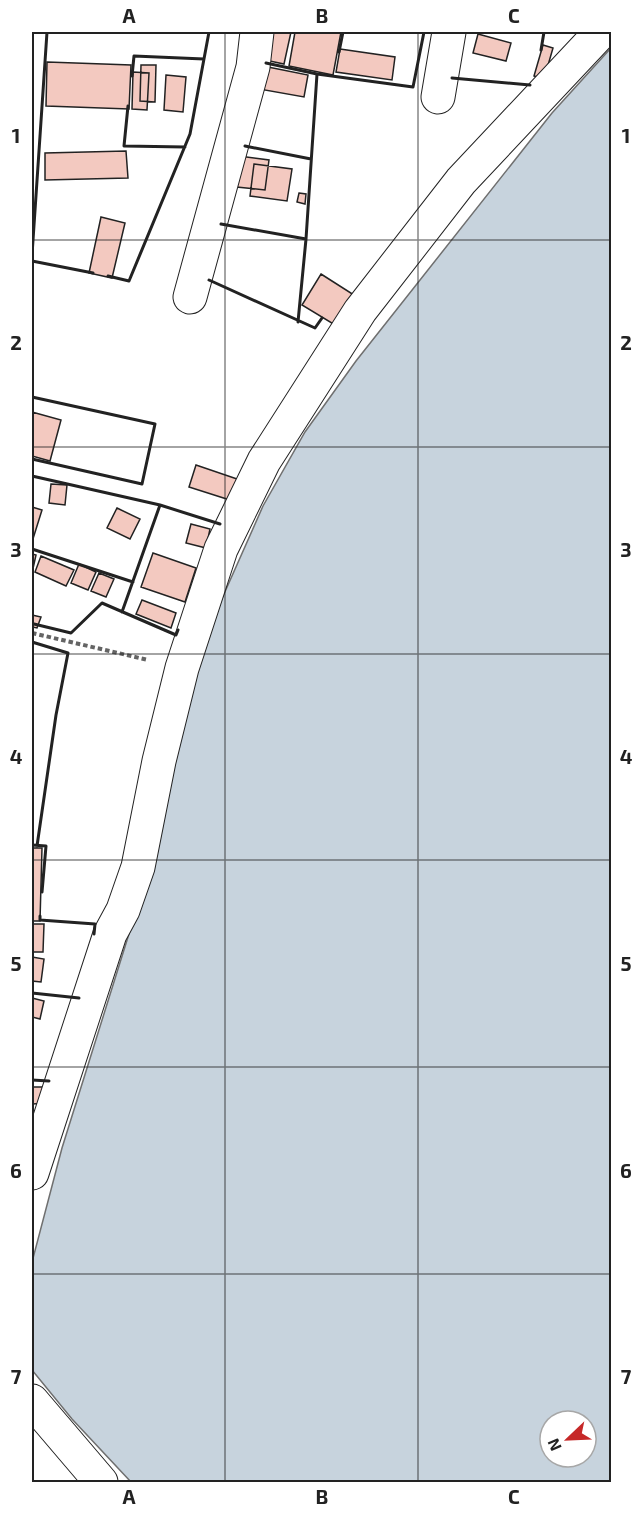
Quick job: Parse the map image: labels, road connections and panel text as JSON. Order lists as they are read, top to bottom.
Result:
{
  "north": "bottom left",
  "grid": {
    "columns": ["A", "B", "C"],
    "rows": [
      "1",
      "2",
      "3",
      "4",
      "5",
      "6",
      "7"
    ]
  }
}
